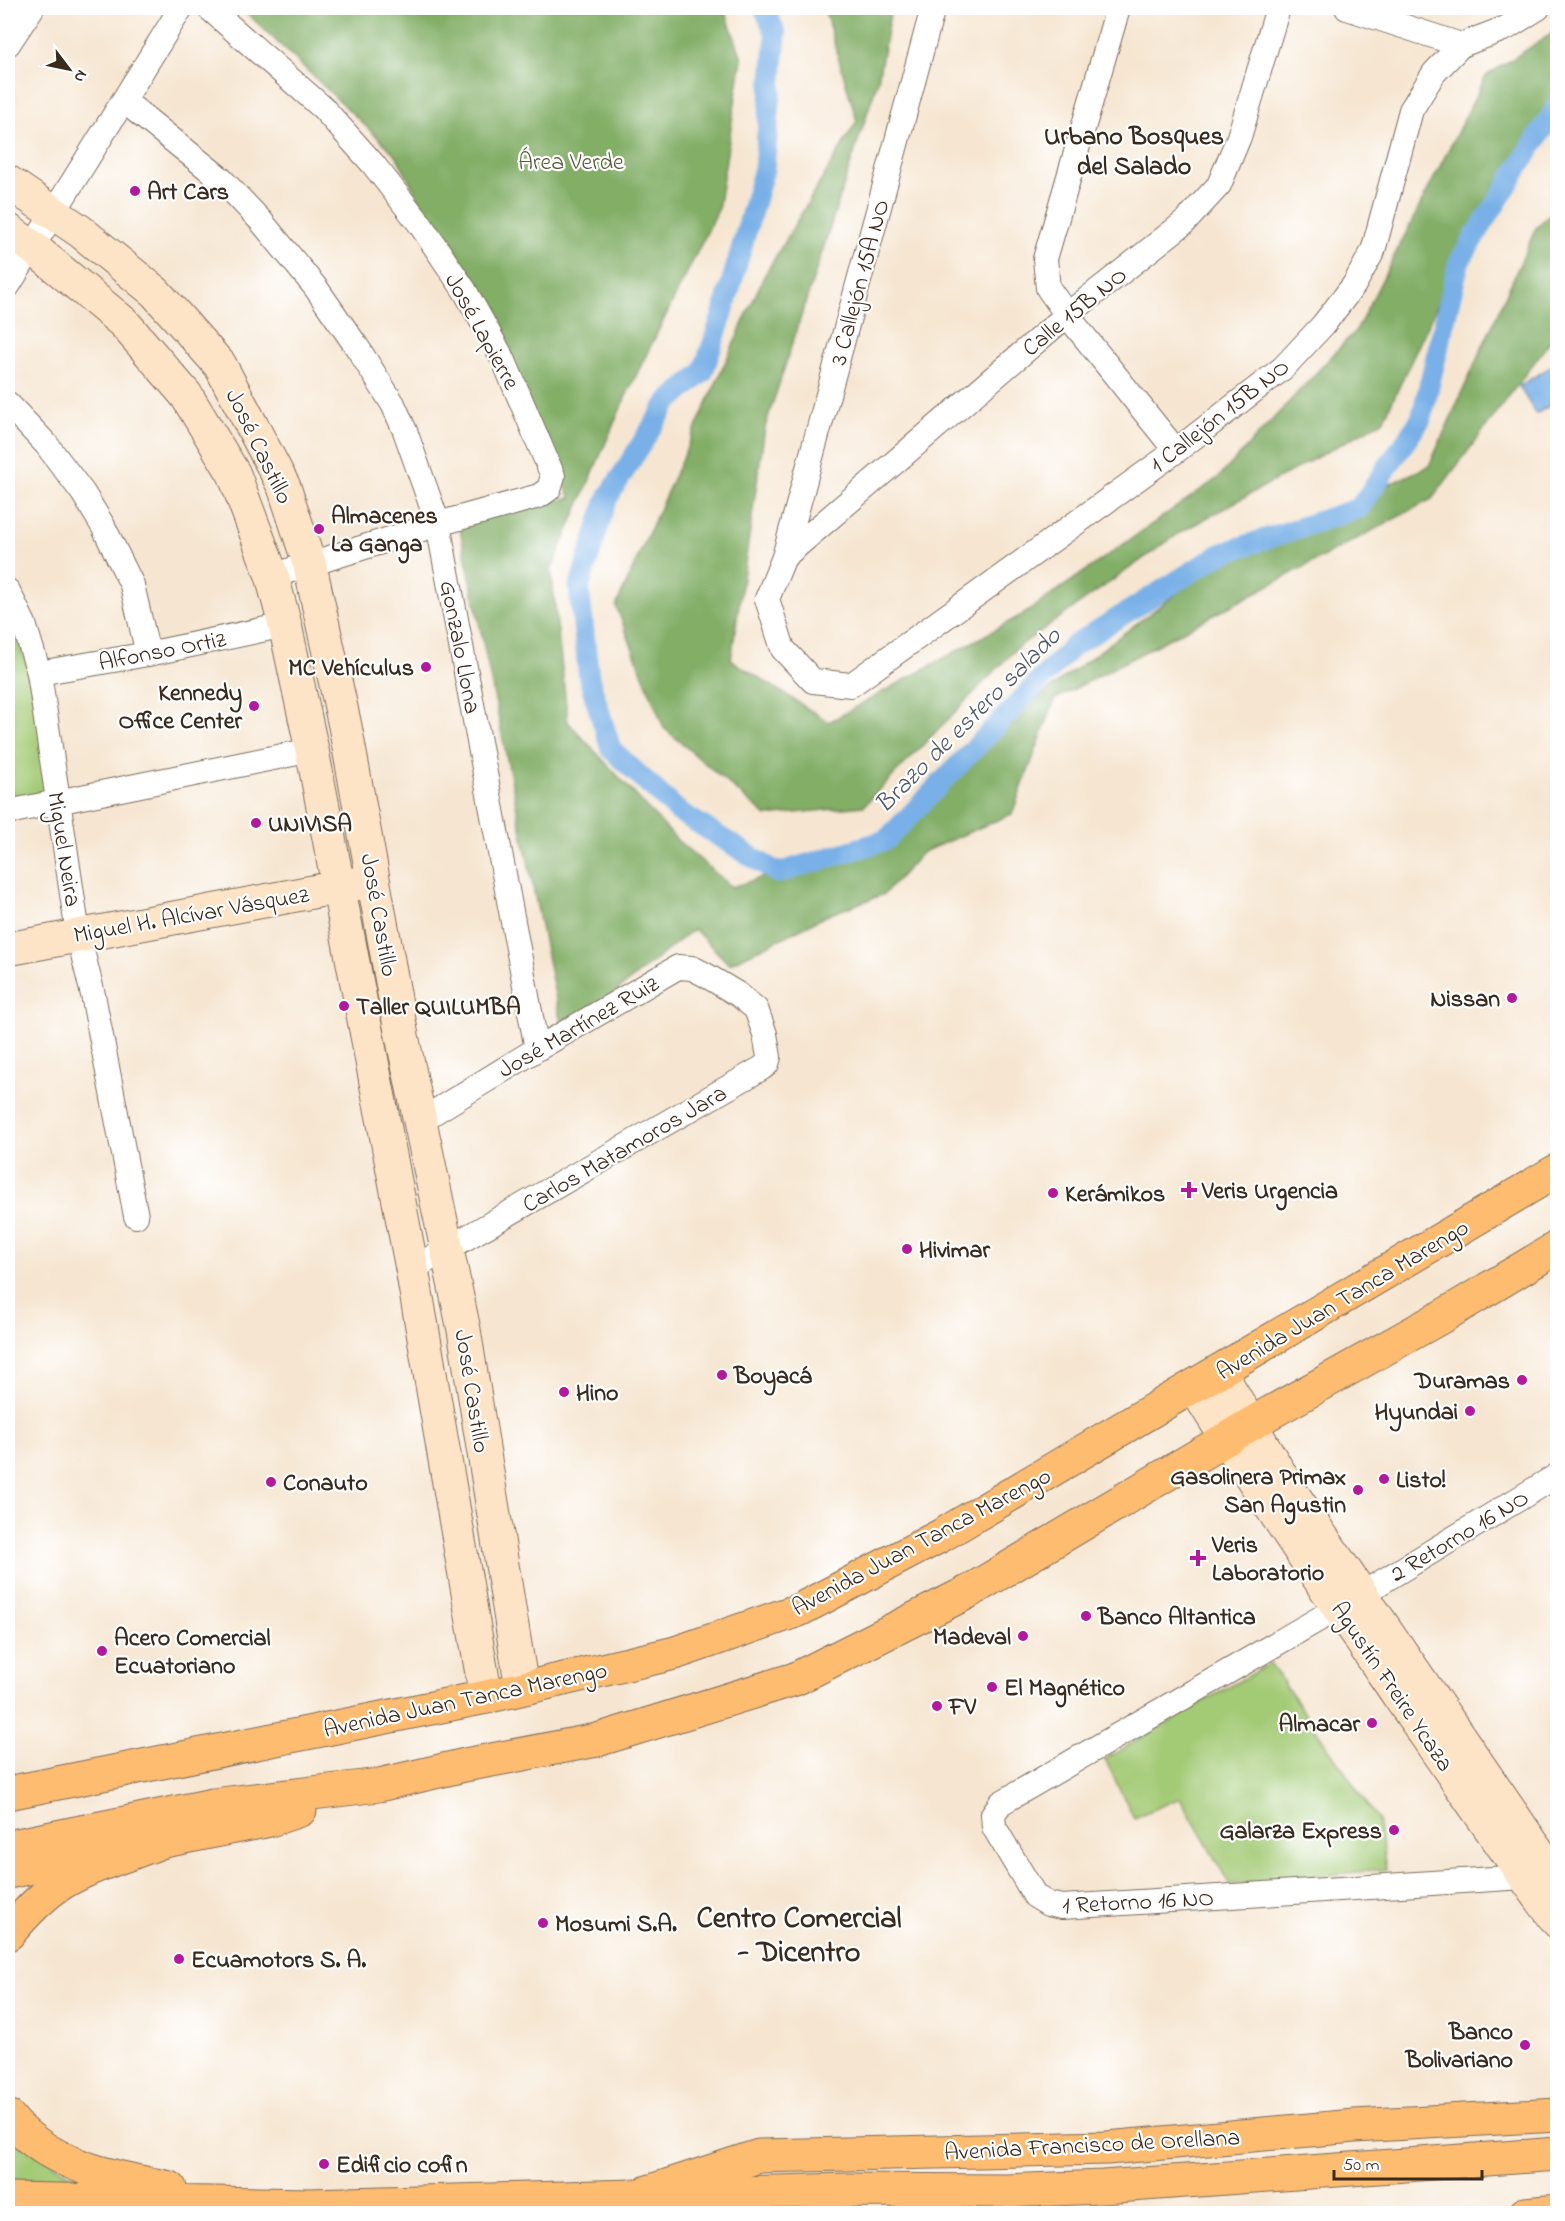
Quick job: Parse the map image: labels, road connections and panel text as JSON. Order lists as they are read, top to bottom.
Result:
{
  "streets": {
    "main road": ["Avenida Juan Tanca Marengo", "Avenida Francisco de Orellana"],
    "street": [
      "3 Callejón 15A NO",
      "Calle 15B NO",
      "José Lapierre",
      "1 Callejón 15B NO",
      "José Castillo",
      "Gonzalo Llona",
      "Alfonso Ortiz",
      "Miguel Neira",
      "Miguel H. Alcívar Vásquez",
      "José Martínez Ruiz",
      "Carlos Matamoros Jara",
      "2 Retorno 16 NO",
      "Agustín Freire Ycaza",
      "1 Retorno 16 NO"
    ]
  },
  "crossings": [
    ["3 Callejón 15A NO", "Calle 15B NO"],
    ["3 Callejón 15A NO", "1 Callejón 15B NO"],
    ["José Lapierre", "José Castillo"],
    ["José Lapierre", "Gonzalo Llona"],
    ["José Castillo", "Alfonso Ortiz"],
    ["José Castillo", "Miguel H. Alcívar Vásquez"],
    ["José Castillo", "José Martínez Ruiz"],
    ["José Castillo", "Carlos Matamoros Jara"],
    ["José Castillo", "Avenida Juan Tanca Marengo"],
    ["Gonzalo Llona", "José Martínez Ruiz"],
    ["Alfonso Ortiz", "Miguel Neira"],
    ["Miguel Neira", "Miguel H. Alcívar Vásquez"],
    ["José Martínez Ruiz", "Carlos Matamoros Jara"],
    ["Avenida Juan Tanca Marengo", "Agustín Freire Ycaza"],
    ["2 Retorno 16 NO", "Agustín Freire Ycaza"],
    ["2 Retorno 16 NO", "1 Retorno 16 NO"],
    ["Agustín Freire Ycaza", "1 Retorno 16 NO"]
  ],
  "districts": ["Urbano Bosques del Salado", "Centro Comercial - Dicentro"],
  "water": ["Brazo de estero salado"],
  "parks": ["Área Verde"],
  "places": {
    "other": [
      "Art Cars",
      "Almacenes La Ganga",
      "MC Vehículus",
      "Kennedy Office Center",
      "UNIVISA",
      "Nissan",
      "Taller QUILUMBA",
      "Kerámikos",
      "Hivimar",
      "Boyacá",
      "Duramas",
      "Hino",
      "Hyundai",
      "Listo!",
      "Conauto",
      "Gasolinera Primax San Agustin",
      "Banco Altantica",
      "Madeval",
      "Acero Comercial Ecuatoriano",
      "El Magnético",
      "FV",
      "Almacar",
      "Galarza Express",
      "Mosumi S.A.",
      "Ecuamotors S. A.",
      "Banco Bolivariano",
      "Edificio cofin"
    ],
    "health": ["Veris Urgencia", "Veris Laboratorio"]
  },
  "scale_bar": "50 m",
  "north": "bottom right"
}
